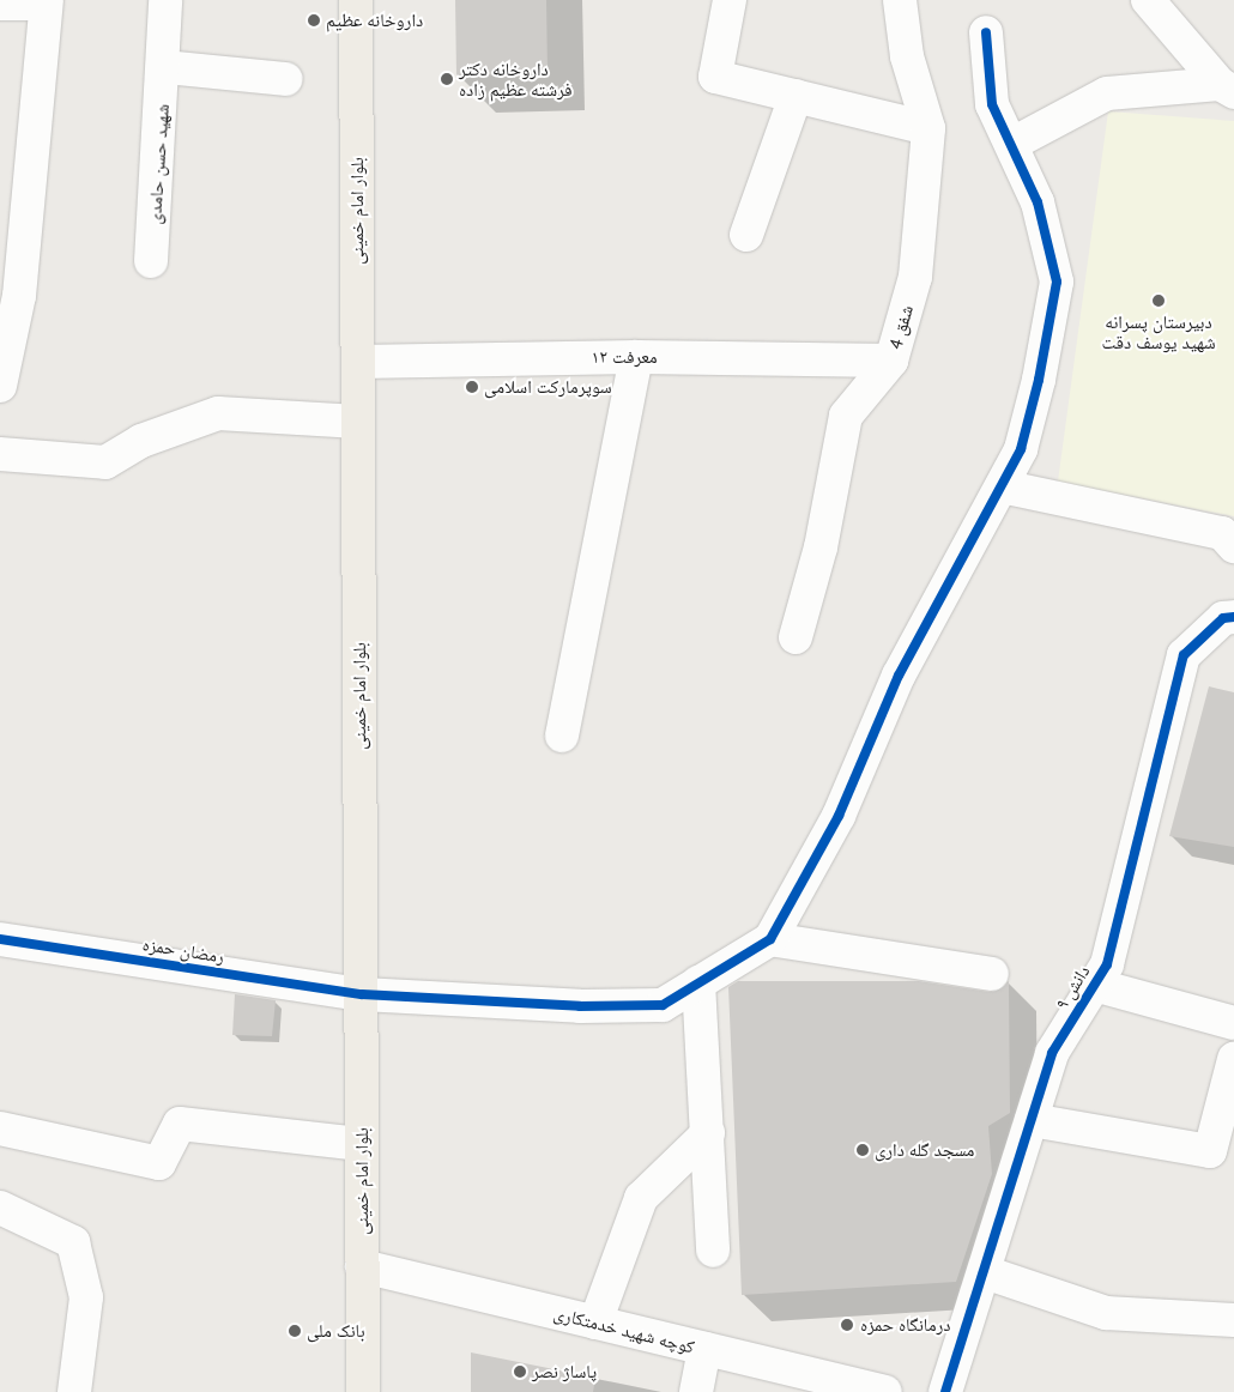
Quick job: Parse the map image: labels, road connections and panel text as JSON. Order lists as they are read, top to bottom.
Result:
{
  "streets": {
    "main road": ["بلوار امام خمینی"],
    "street": [
      "شهید حسن حامدی",
      "شفق 4",
      "معرفت ۱۲",
      "رمضان حمزه",
      "دانش ۹",
      "کوچه شهید خدمتکاری"
    ]
  },
  "crossings": [
    ["بلوار امام خمینی", "معرفت ۱۲"],
    ["بلوار امام خمینی", "رمضان حمزه"],
    ["بلوار امام خمینی", "کوچه شهید خدمتکاری"],
    ["شفق 4", "معرفت ۱۲"]
  ],
  "places": [
    "داروخانه عظیم",
    "داروخانه دکتر فرشته عظیم زاده",
    "دبیرستان پسرانه شهید یوسف دقت",
    "سوپرمارکت اسلامی",
    "مسجد گله داری",
    "درمانگاه حمزه",
    "بانک ملى",
    "پاساژ نصر"
  ]
}
